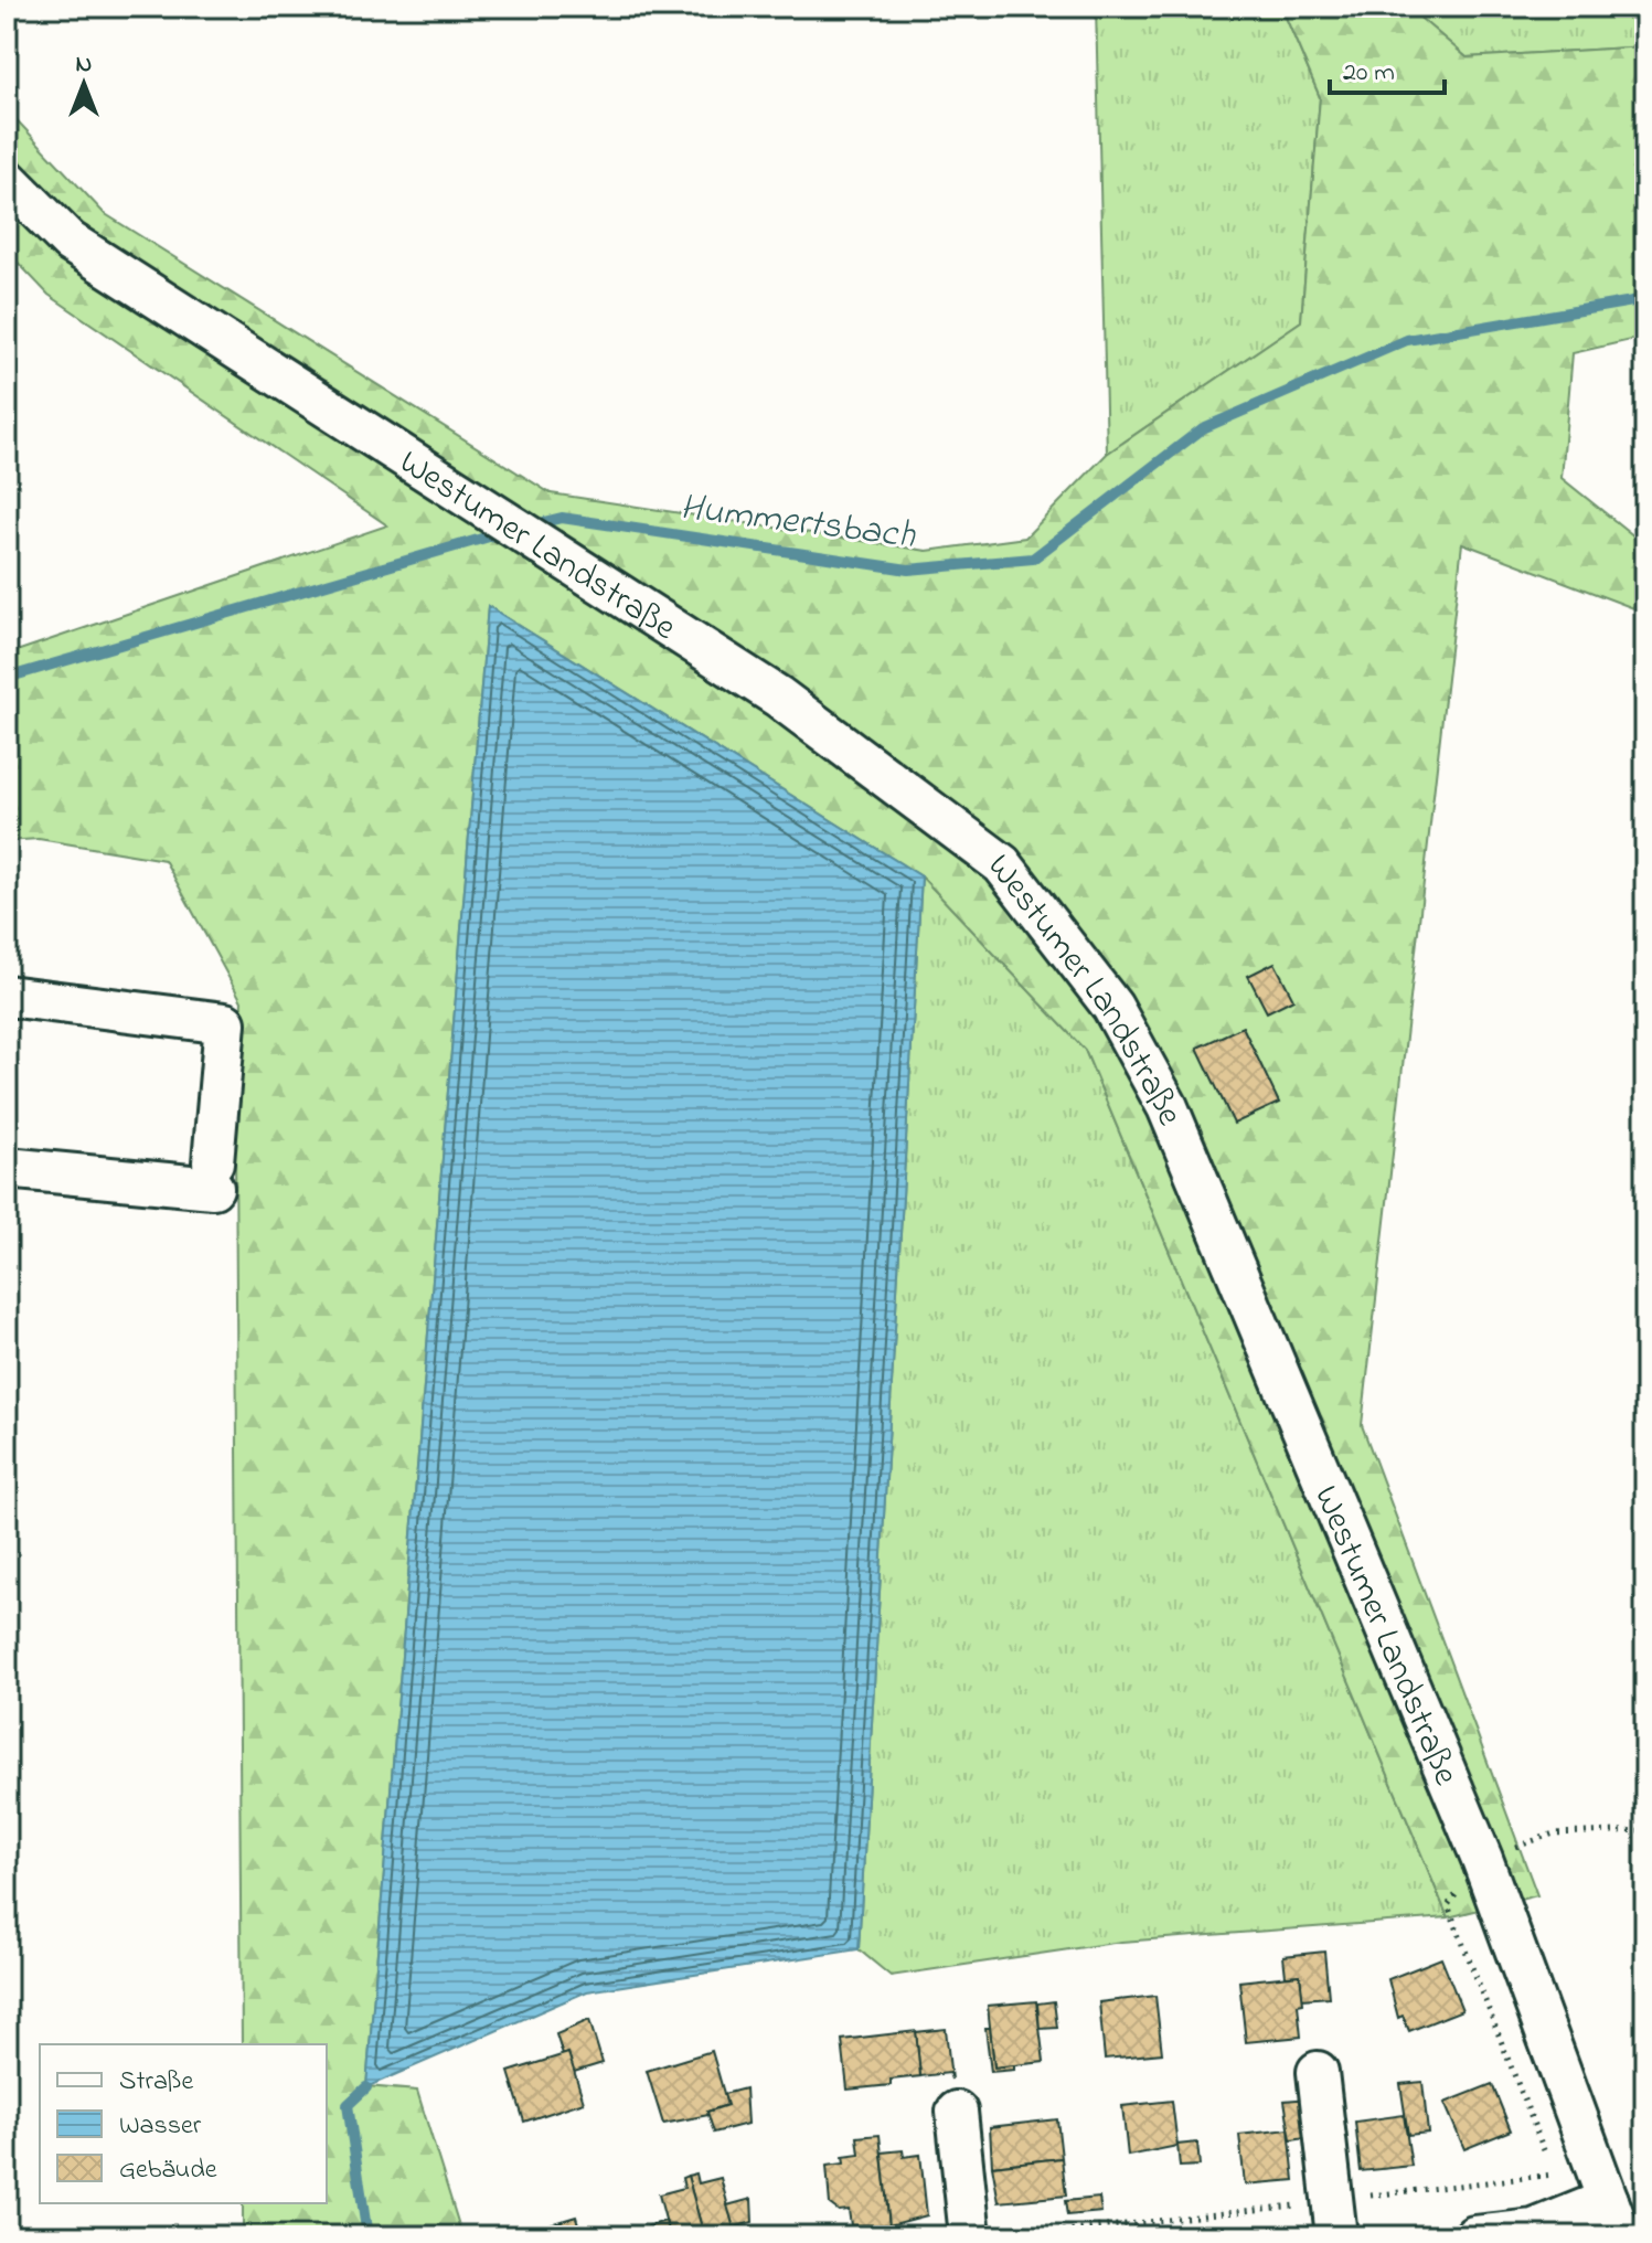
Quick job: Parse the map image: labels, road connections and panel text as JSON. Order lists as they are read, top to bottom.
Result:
{
  "streets": {
    "street": ["Westumer Landstraße"]
  },
  "water": ["Hummertsbach"],
  "legend": ["Straße", "Wasser", "Gebäude"],
  "scale_bar": "20 m",
  "north": "top"
}
